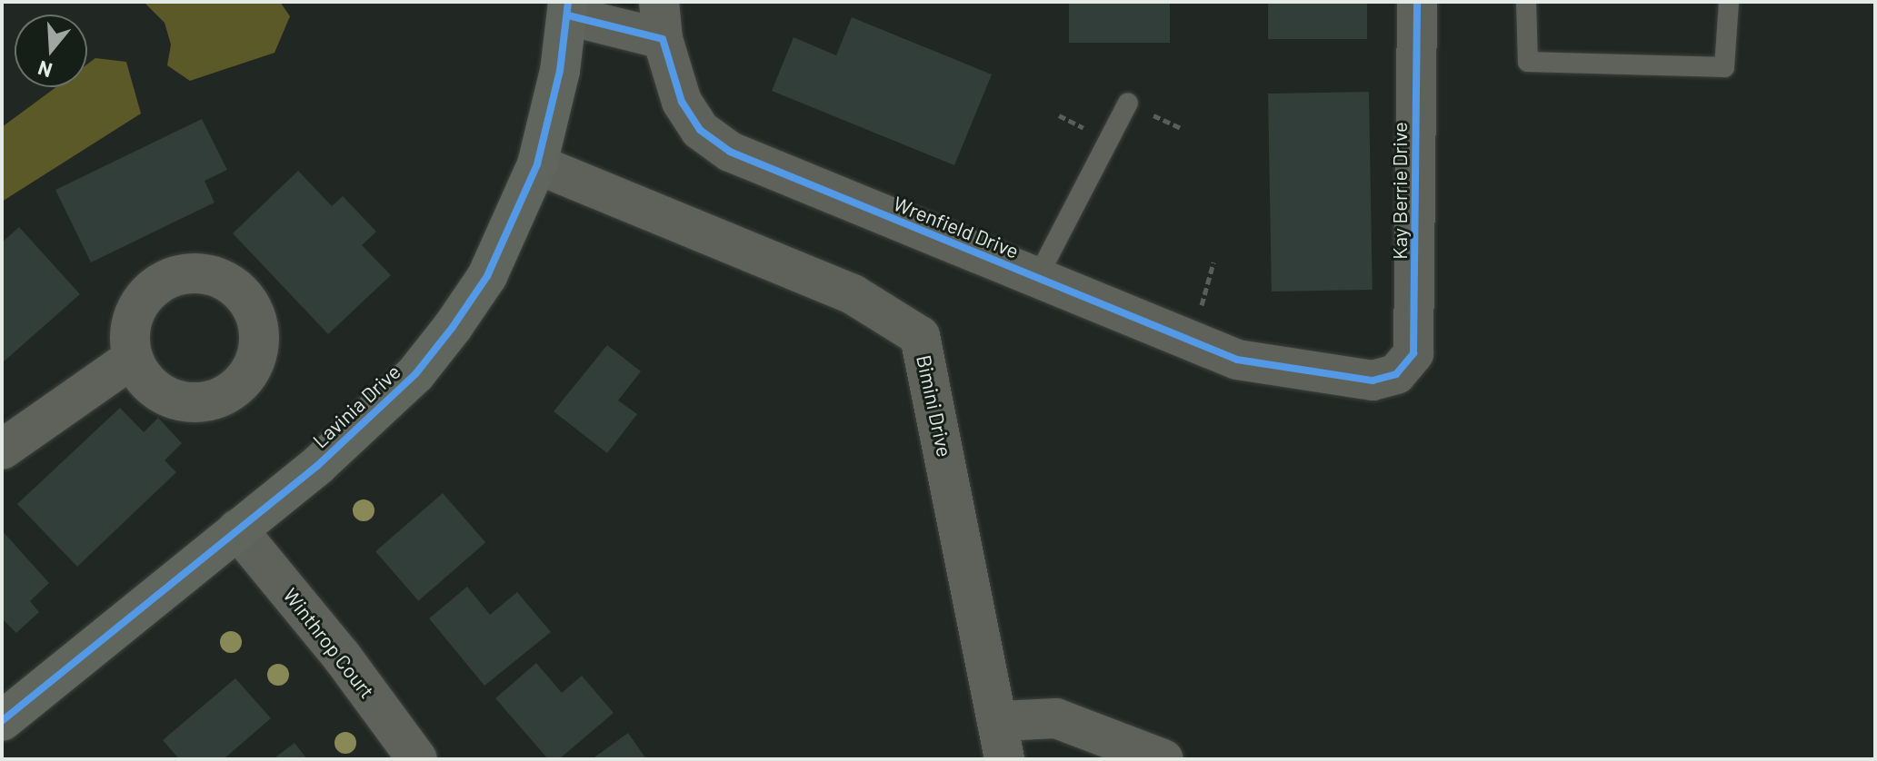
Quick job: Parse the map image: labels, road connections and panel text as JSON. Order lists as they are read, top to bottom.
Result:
{
  "streets": {
    "street": [
      "Kay Berrie Drive",
      "Wrenfield Drive",
      "Lavinia Drive",
      "Bimini Drive",
      "Winthrop Court"
    ]
  },
  "crossings": [
    ["Kay Berrie Drive", "Wrenfield Drive"],
    ["Wrenfield Drive", "Lavinia Drive"],
    ["Lavinia Drive", "Bimini Drive"],
    ["Lavinia Drive", "Winthrop Court"]
  ],
  "north": "bottom"
}
